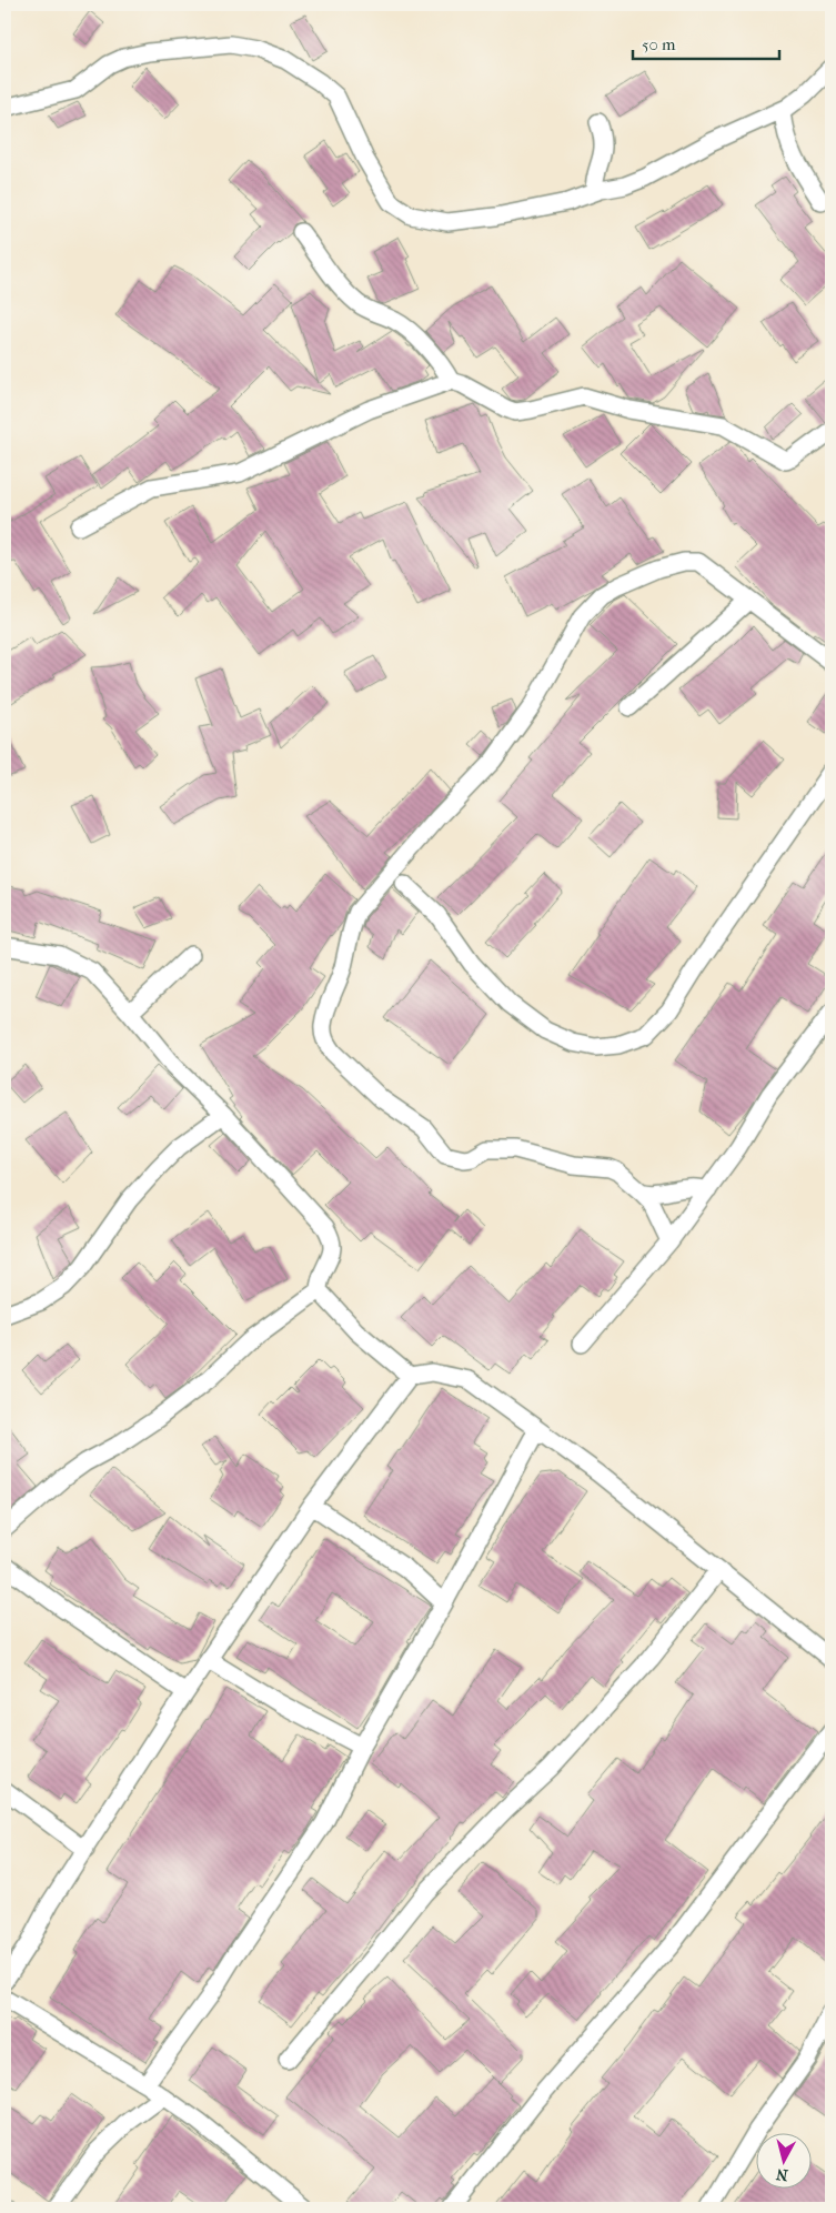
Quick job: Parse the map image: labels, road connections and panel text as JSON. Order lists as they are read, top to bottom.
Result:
{
  "scale_bar": "50 m",
  "north": "bottom"
}
